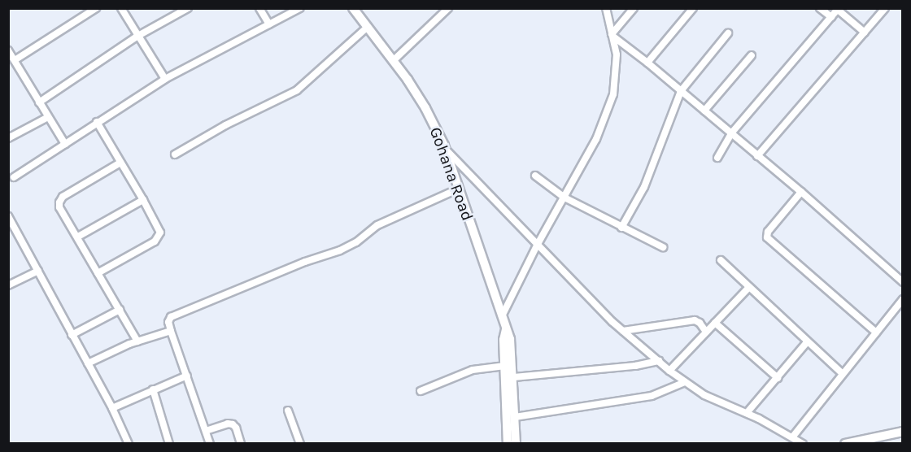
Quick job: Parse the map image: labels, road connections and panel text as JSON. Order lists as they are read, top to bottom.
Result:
{
  "streets": {
    "main road": ["Gohana Road"]
  }
}
